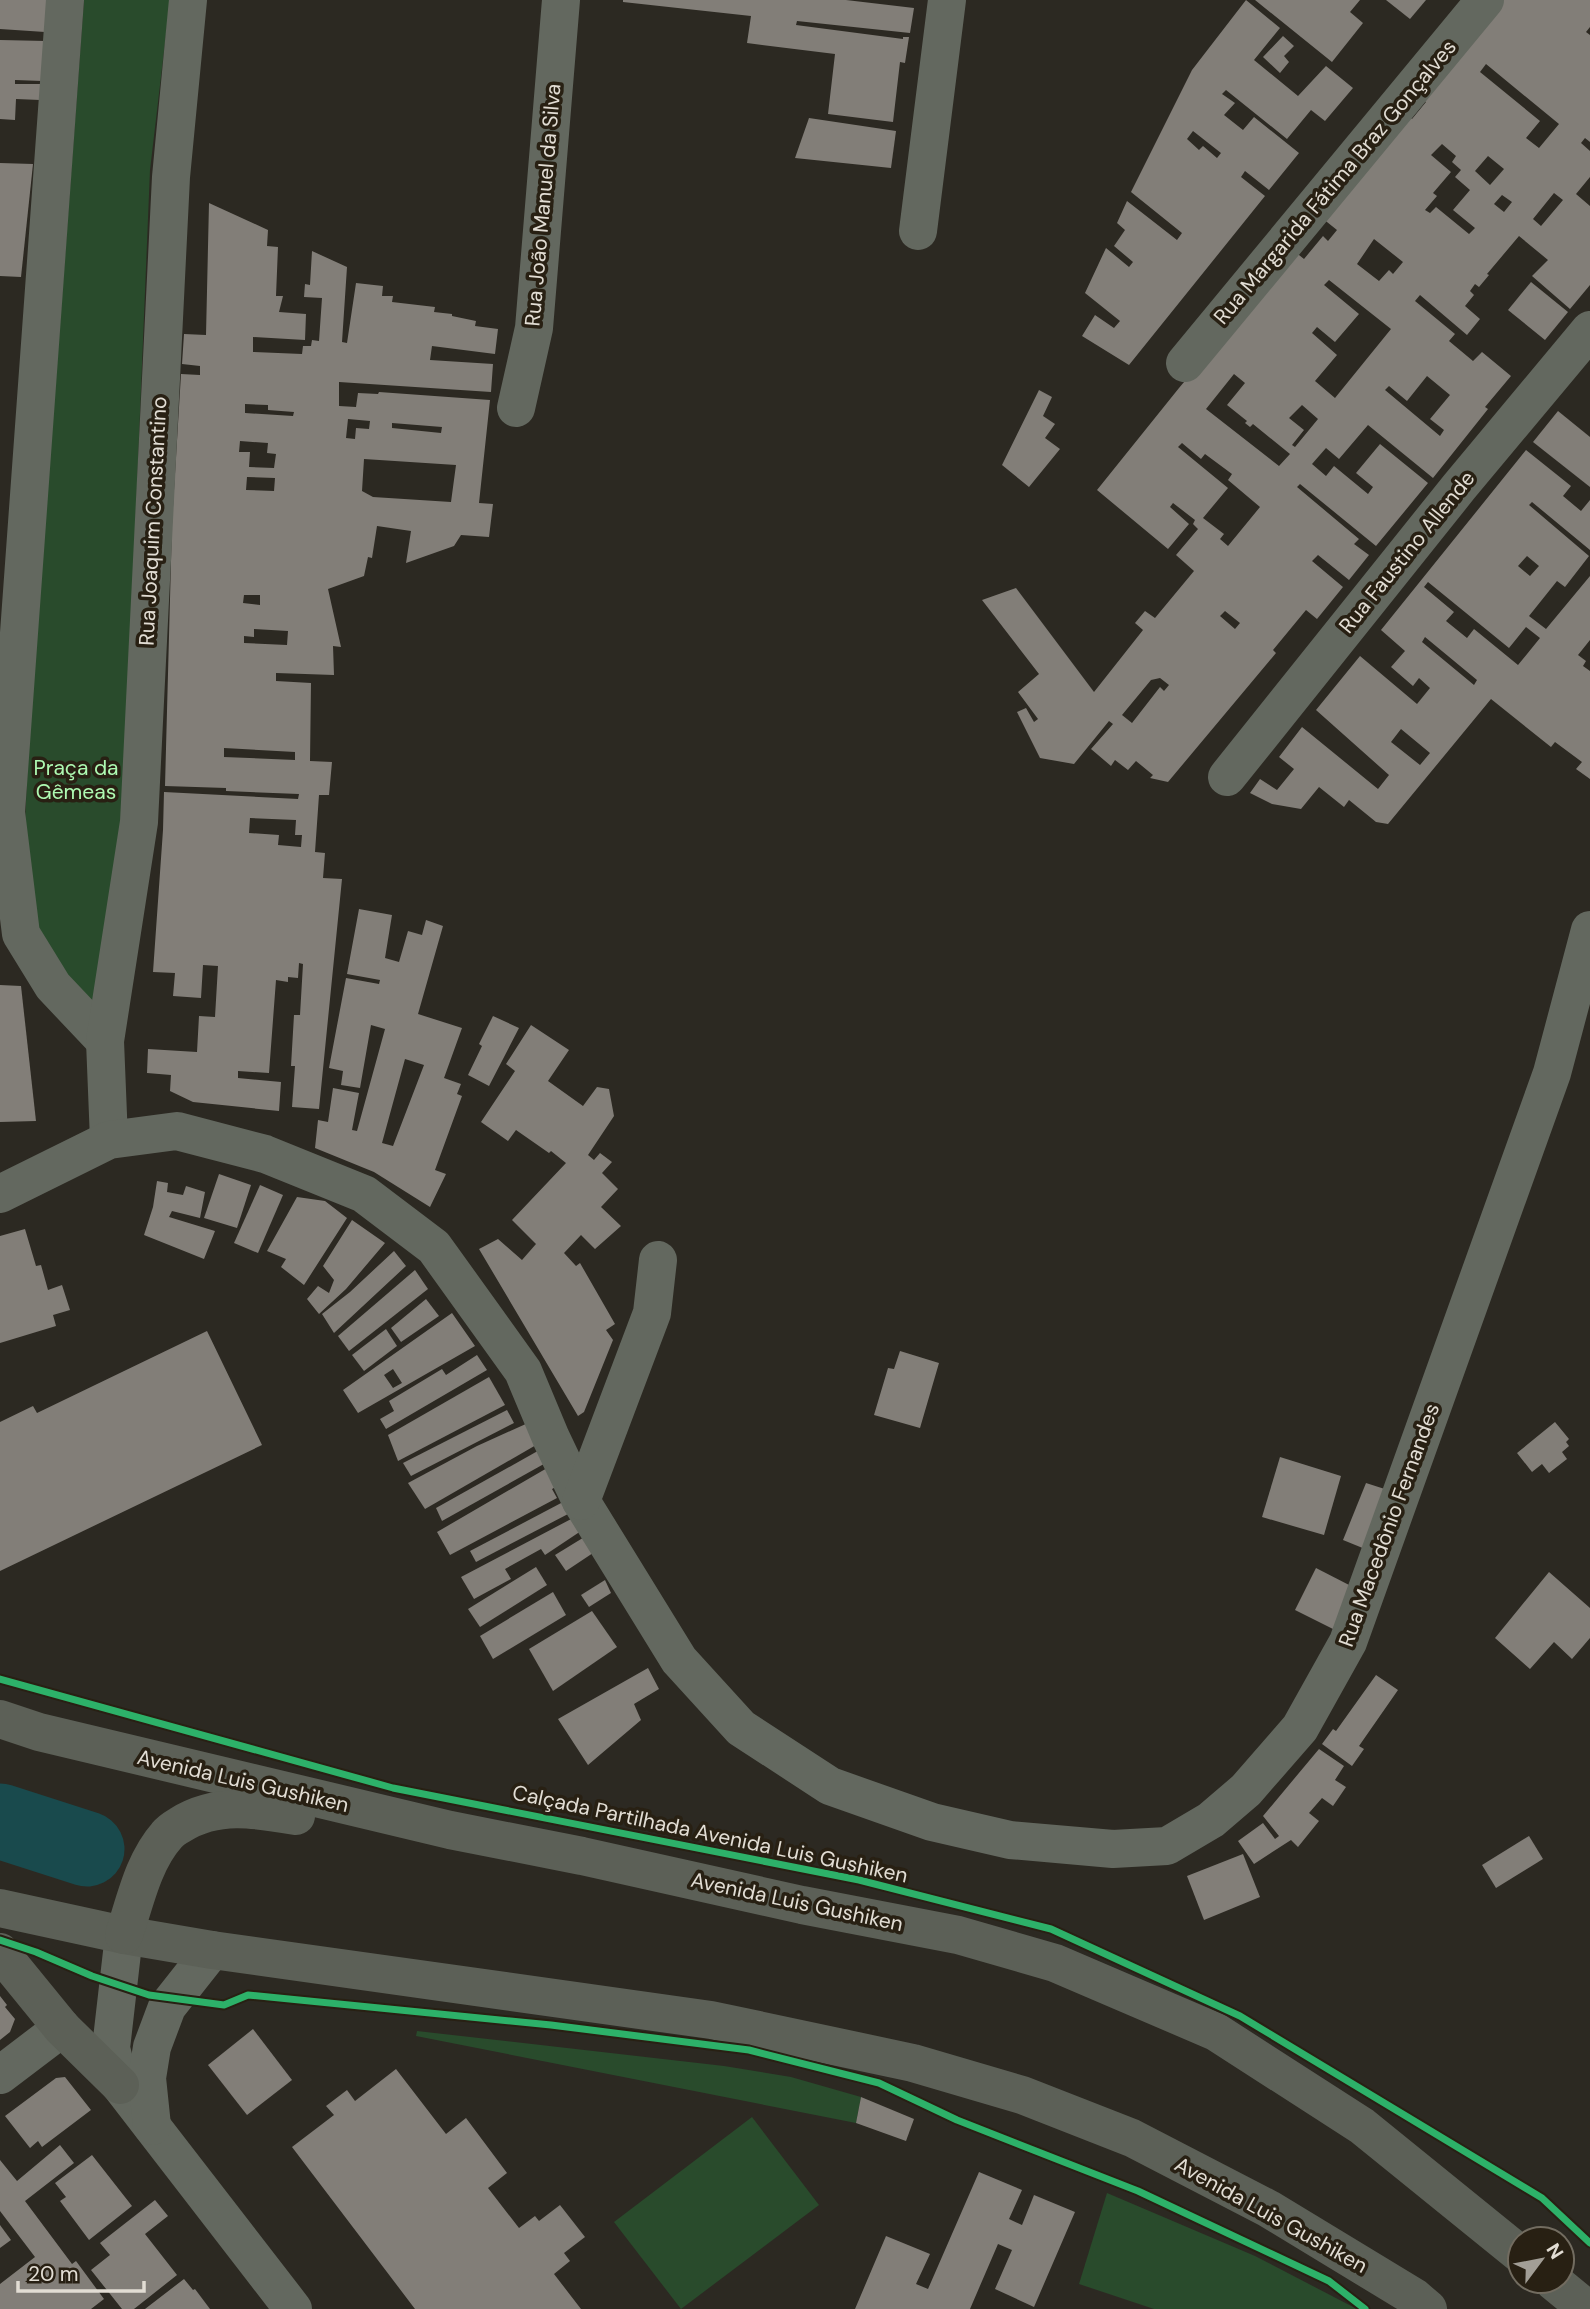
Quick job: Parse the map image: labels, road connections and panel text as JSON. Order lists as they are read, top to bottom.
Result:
{
  "streets": {
    "main road": ["Avenida Luis Gushiken"],
    "street": [
      "Rua Margarida Fátima Braz Gonçalves",
      "Rua João Manuel da Silva",
      "Rua Joaquim Constantino",
      "Rua Faustino Allende",
      "Rua Macedônio Fernandes"
    ],
    "cycle path": ["Calçada Partilhada Avenida Luis Gushiken"]
  },
  "crossings": [
    ["Rua Joaquim Constantino", "Rua Macedônio Fernandes"]
  ],
  "parks": ["Praça da Gêmeas"],
  "scale_bar": "20 m",
  "north": "top right"
}
